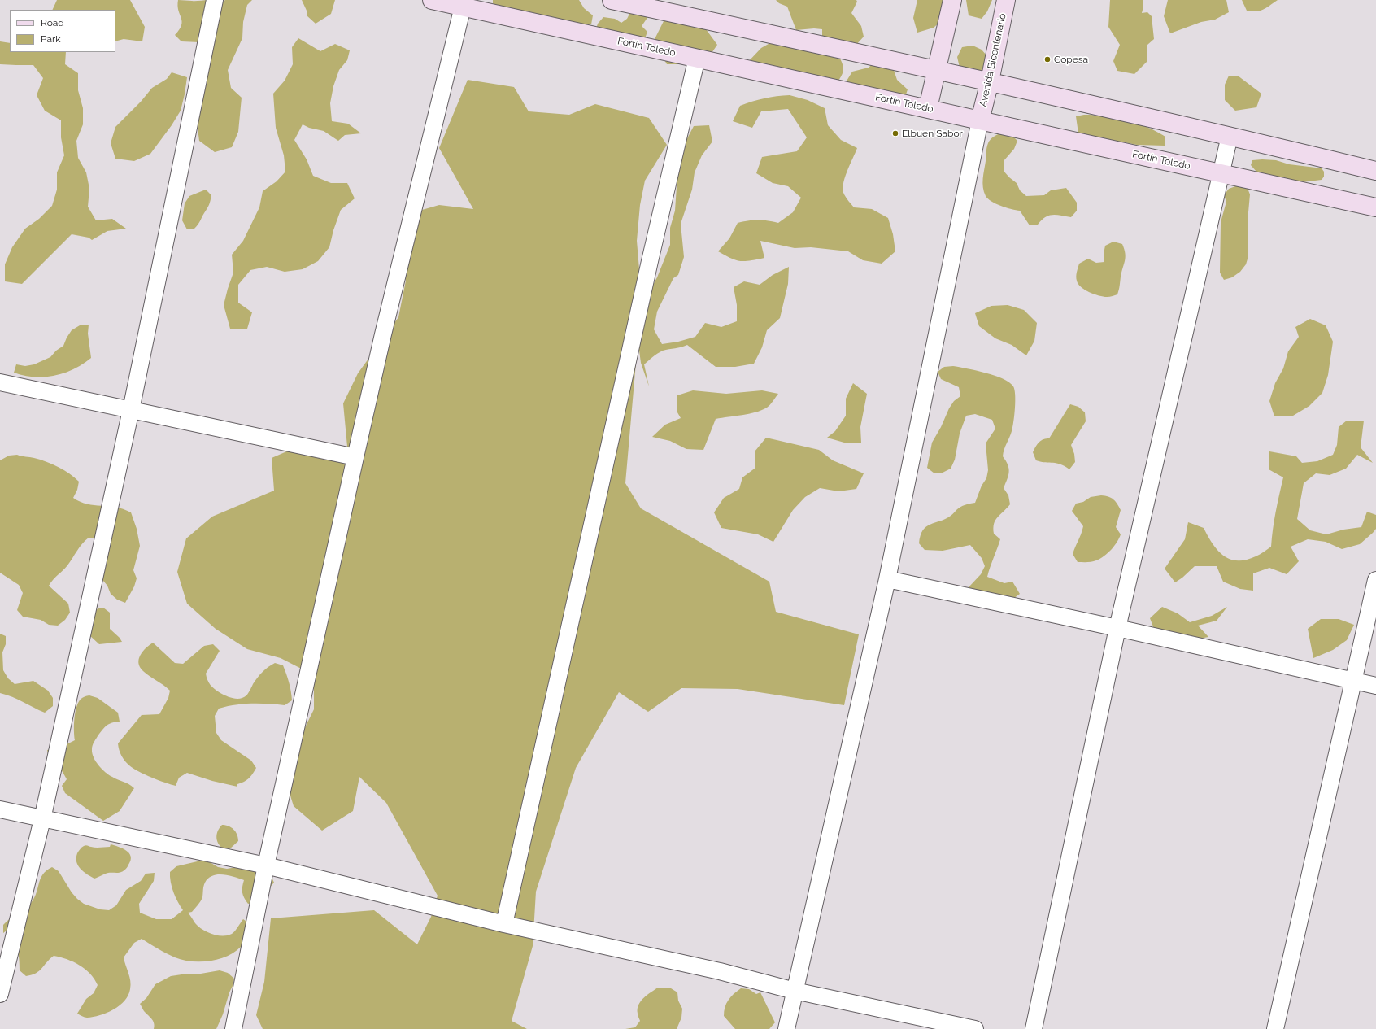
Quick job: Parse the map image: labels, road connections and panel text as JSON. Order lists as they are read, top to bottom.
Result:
{
  "streets": {
    "street": ["Fortín Toledo", "Avenida Bicentenario"]
  },
  "crossings": [
    ["Fortín Toledo", "Avenida Bicentenario"]
  ],
  "places": ["Copesa", "Elbuen Sabor"],
  "legend": ["Road", "Park"]
}
